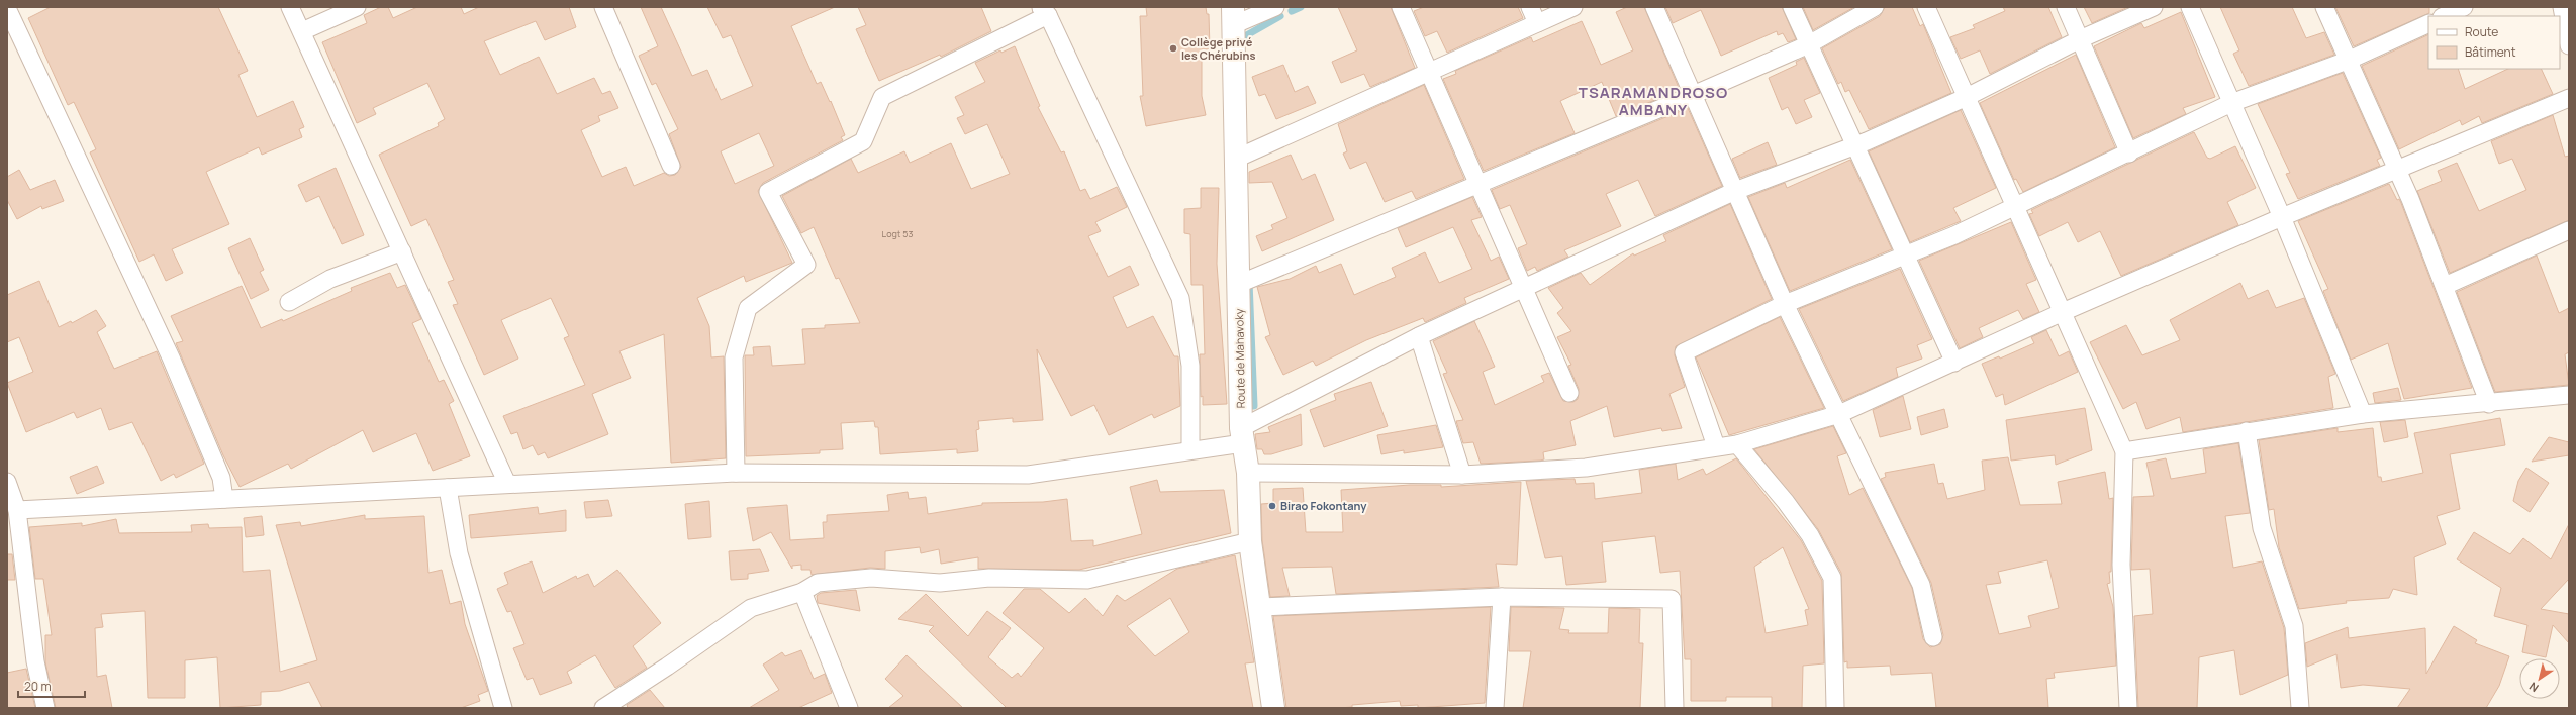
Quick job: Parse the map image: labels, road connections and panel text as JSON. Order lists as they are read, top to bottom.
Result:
{
  "streets": {
    "street": ["Route de Mahavoky"]
  },
  "districts": ["TSARAMANDROSO AMBANY"],
  "places": ["Collège privé les Chérubins", "Birao Fokontany"],
  "house_numbers": ["Logt 53"],
  "legend": ["Route", "Bâtiment"],
  "scale_bar": "20 m",
  "north": "bottom left"
}
